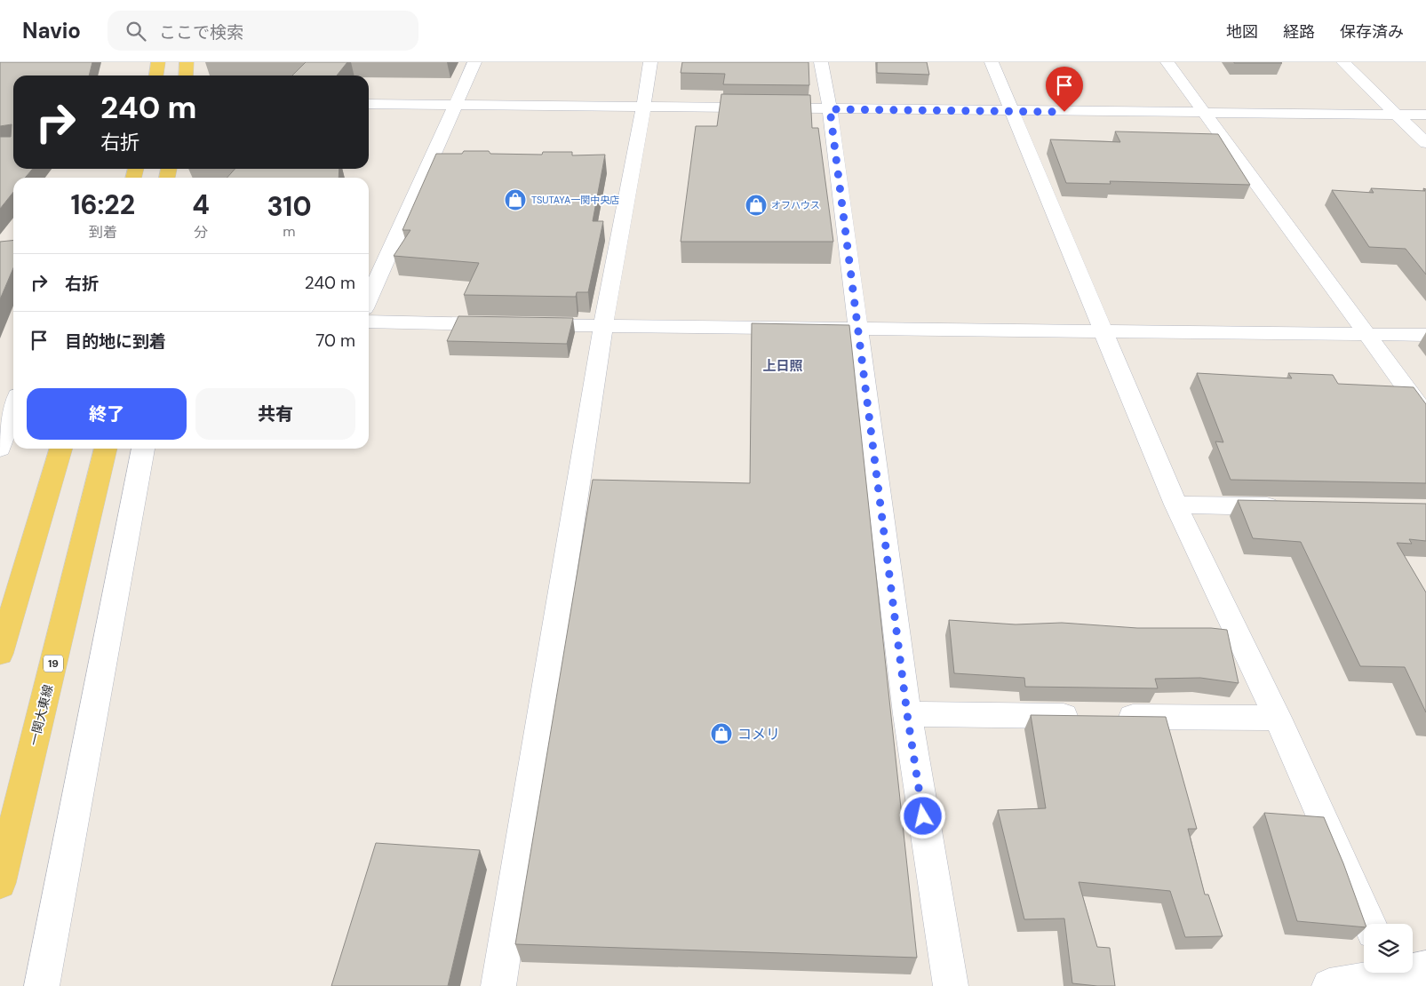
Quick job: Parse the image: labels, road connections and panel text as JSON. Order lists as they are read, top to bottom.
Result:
{
  "streets": {
    "main road": ["19", "一関大東線"]
  },
  "districts": ["上日照"],
  "places": {
    "shop": ["TSUTAYA一関中央店", "オフハウス", "コメリ"]
  },
  "page": {
    "header": "Navio",
    "search": "ここで検索",
    "nav": ["地図", "経路", "保存済み"],
    "turn": ["240 m", "右折"],
    "eta": [
      "16:22",
      "到着",
      "4",
      "分",
      "310",
      "m"
    ],
    "list": [
      {
        "name": "右折",
        "value": "240 m"
      },
      {
        "name": "目的地に到着",
        "value": "70 m"
      }
    ],
    "buttons": ["終了", "共有"]
  }
}
